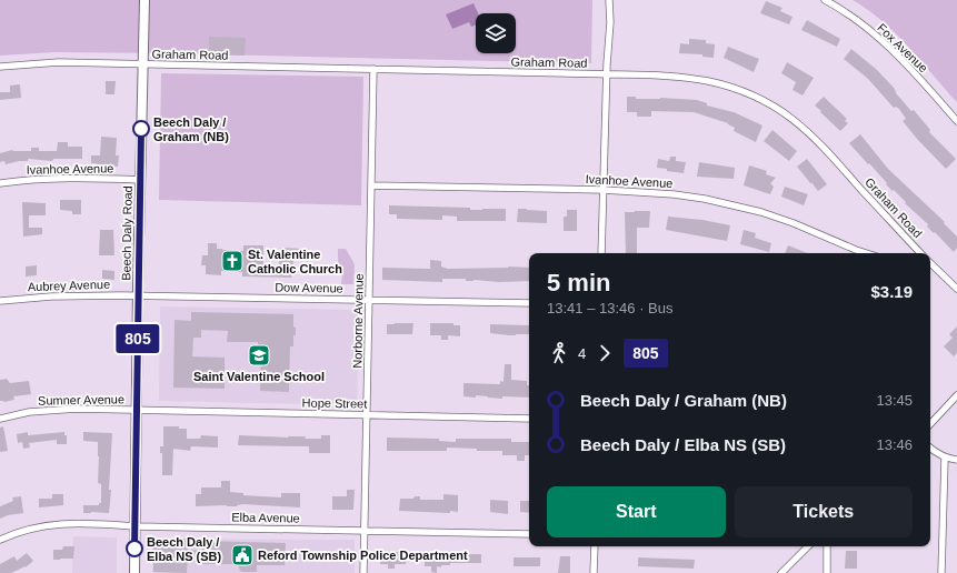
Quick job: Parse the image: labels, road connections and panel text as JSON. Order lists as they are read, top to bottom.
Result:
{
  "streets": {
    "main road": ["Beech Daly Road"],
    "street": [
      "Fox Avenue",
      "Graham Road",
      "Ivanhoe Avenue",
      "Aubrey Avenue",
      "Dow Avenue",
      "Norborne Avenue",
      "Sumner Avenue",
      "Hope Street",
      "Elba Avenue"
    ]
  },
  "crossings": [
    ["Graham Road", "Beech Daly Road"],
    ["Graham Road", "Norborne Avenue"],
    ["Ivanhoe Avenue", "Beech Daly Road"],
    ["Ivanhoe Avenue", "Norborne Avenue"],
    ["Beech Daly Road", "Aubrey Avenue"],
    ["Beech Daly Road", "Dow Avenue"],
    ["Beech Daly Road", "Sumner Avenue"],
    ["Beech Daly Road", "Hope Street"],
    ["Beech Daly Road", "Elba Avenue"],
    ["Aubrey Avenue", "Dow Avenue"],
    ["Dow Avenue", "Norborne Avenue"],
    ["Norborne Avenue", "Hope Street"],
    ["Norborne Avenue", "Elba Avenue"],
    ["Sumner Avenue", "Hope Street"]
  ],
  "places": {
    "other": ["Beech Daly / Graham (NB)", "Beech Daly / Elba NS (SB)"],
    "church": ["St. Valentine Catholic Church"],
    "school or university": ["Saint Valentine School"],
    "public building": ["Reford Township Police Department"]
  },
  "lines": ["bus line 805"],
  "page": {
    "on_map": "805",
    "heading": ["5 min", "13:41 – 13:46 · Bus", "$3.19"],
    "legs": ["4", "805"],
    "list": [
      {
        "name": "Beech Daly / Graham (NB)",
        "value": "13:45"
      },
      {
        "name": "Beech Daly / Elba NS (SB)",
        "value": "13:46"
      }
    ],
    "buttons": ["Start", "Tickets"]
  }
}
